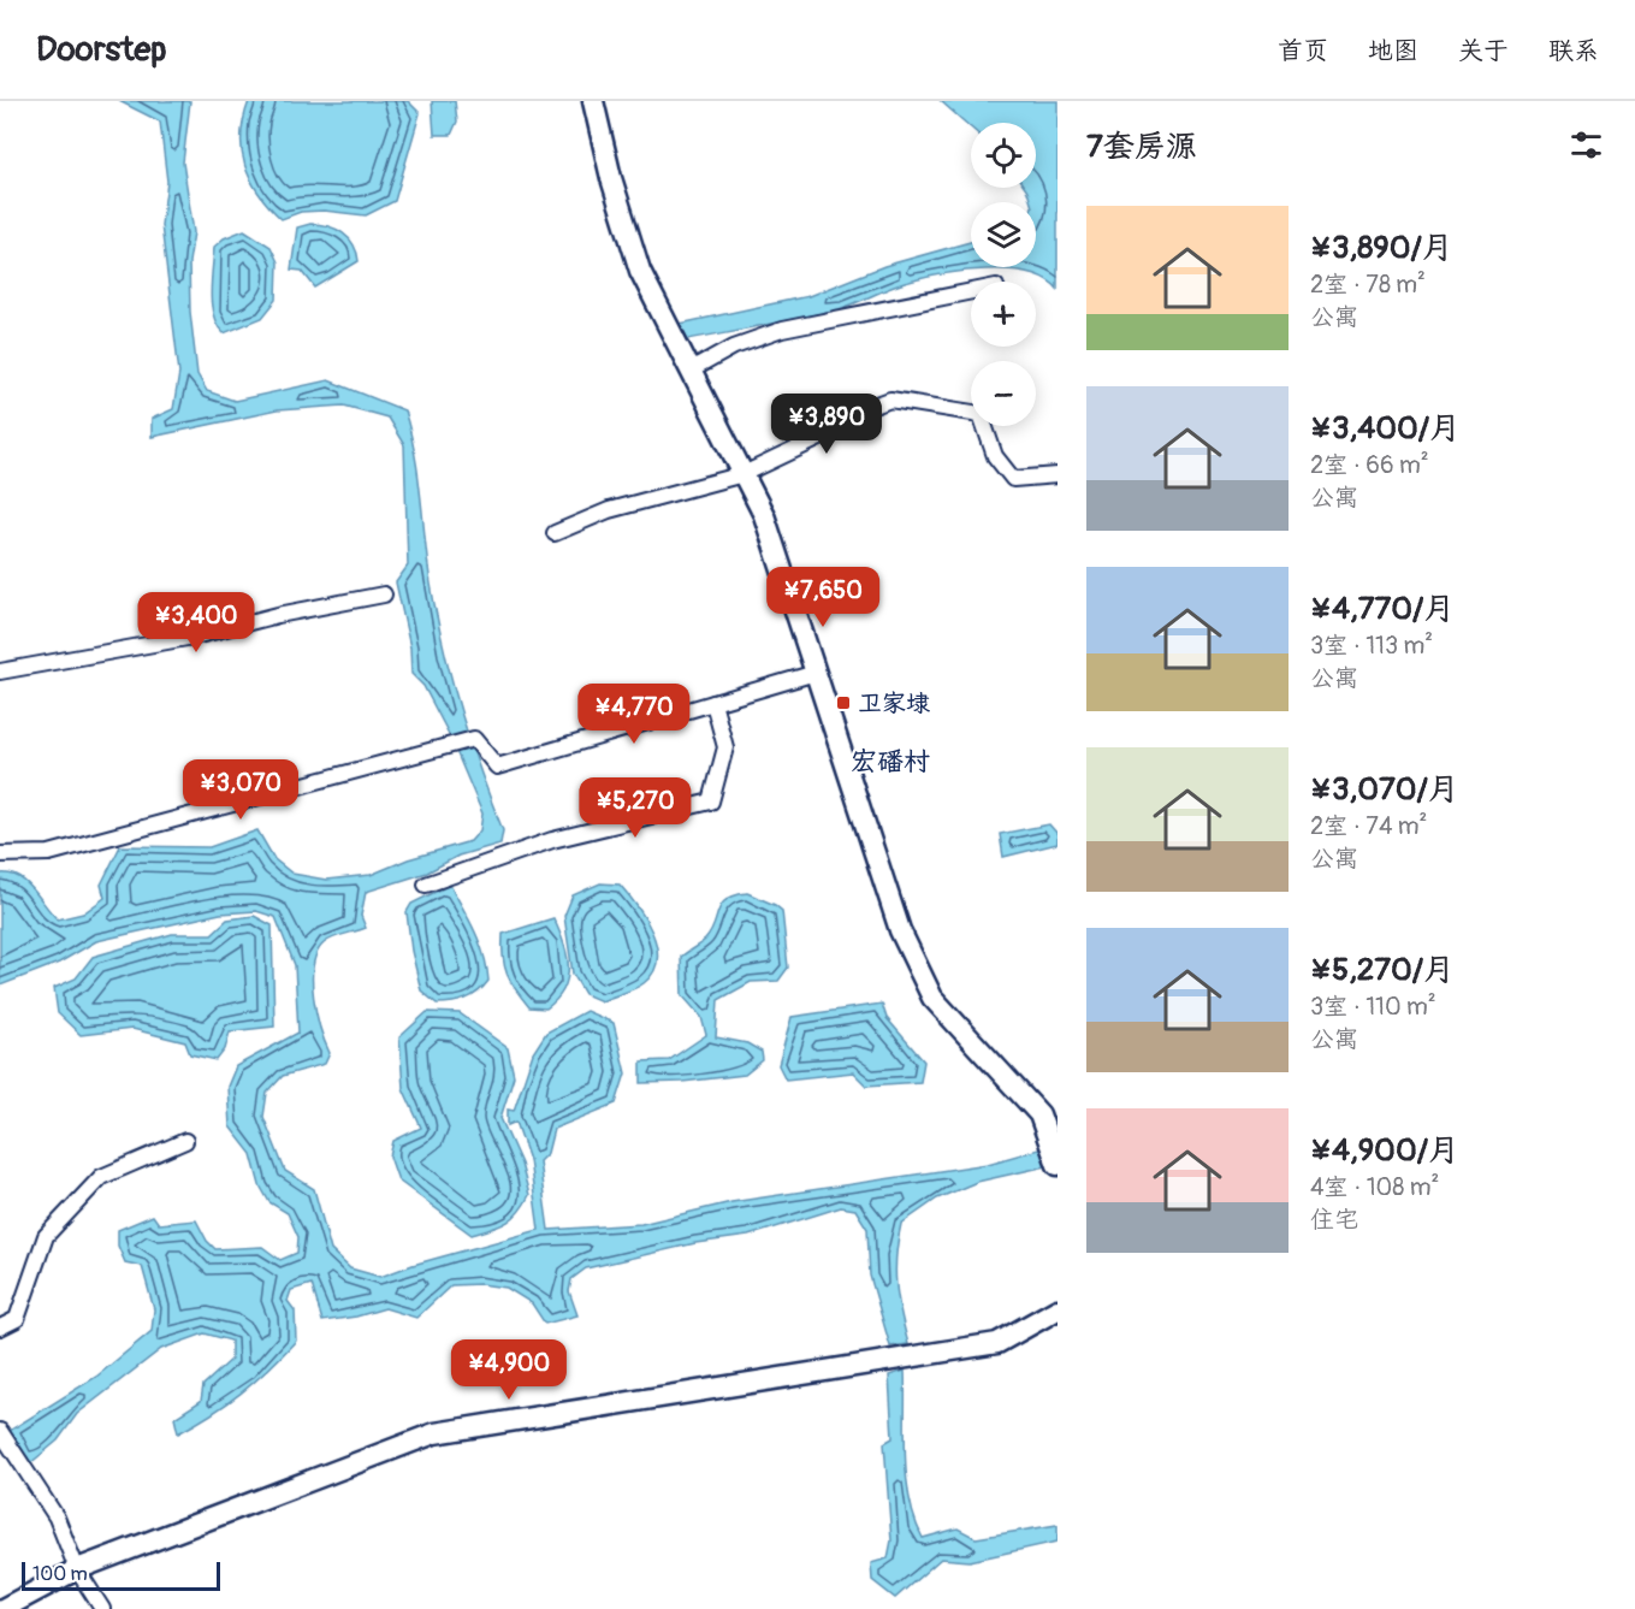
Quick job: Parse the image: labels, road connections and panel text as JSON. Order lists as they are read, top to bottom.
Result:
{
  "districts": ["宏磻村"],
  "places": {
    "transit": ["卫家埭"]
  },
  "scale_bar": "100 m",
  "page": {
    "header": "Doorstep",
    "nav": [
      "首页",
      "地图",
      "关于",
      "联系"
    ],
    "heading": "7套房源",
    "map_buttons": ["+", "−"],
    "list": [
      {
        "name": "¥3,890/月",
        "note": "2室 · 78 m² · 公寓"
      },
      {
        "name": "¥3,400/月",
        "note": "2室 · 66 m² · 公寓"
      },
      {
        "name": "¥4,770/月",
        "note": "3室 · 113 m² · 公寓"
      },
      {
        "name": "¥3,070/月",
        "note": "2室 · 74 m² · 公寓"
      },
      {
        "name": "¥5,270/月",
        "note": "3室 · 110 m² · 公寓"
      },
      {
        "name": "¥4,900/月",
        "note": "4室 · 108 m² · 住宅"
      }
    ],
    "price": [
      "¥3,890",
      "¥7,650",
      "¥3,400",
      "¥4,770",
      "¥3,070",
      "¥5,270",
      "¥4,900"
    ],
    "scale": "100 m"
  }
}
